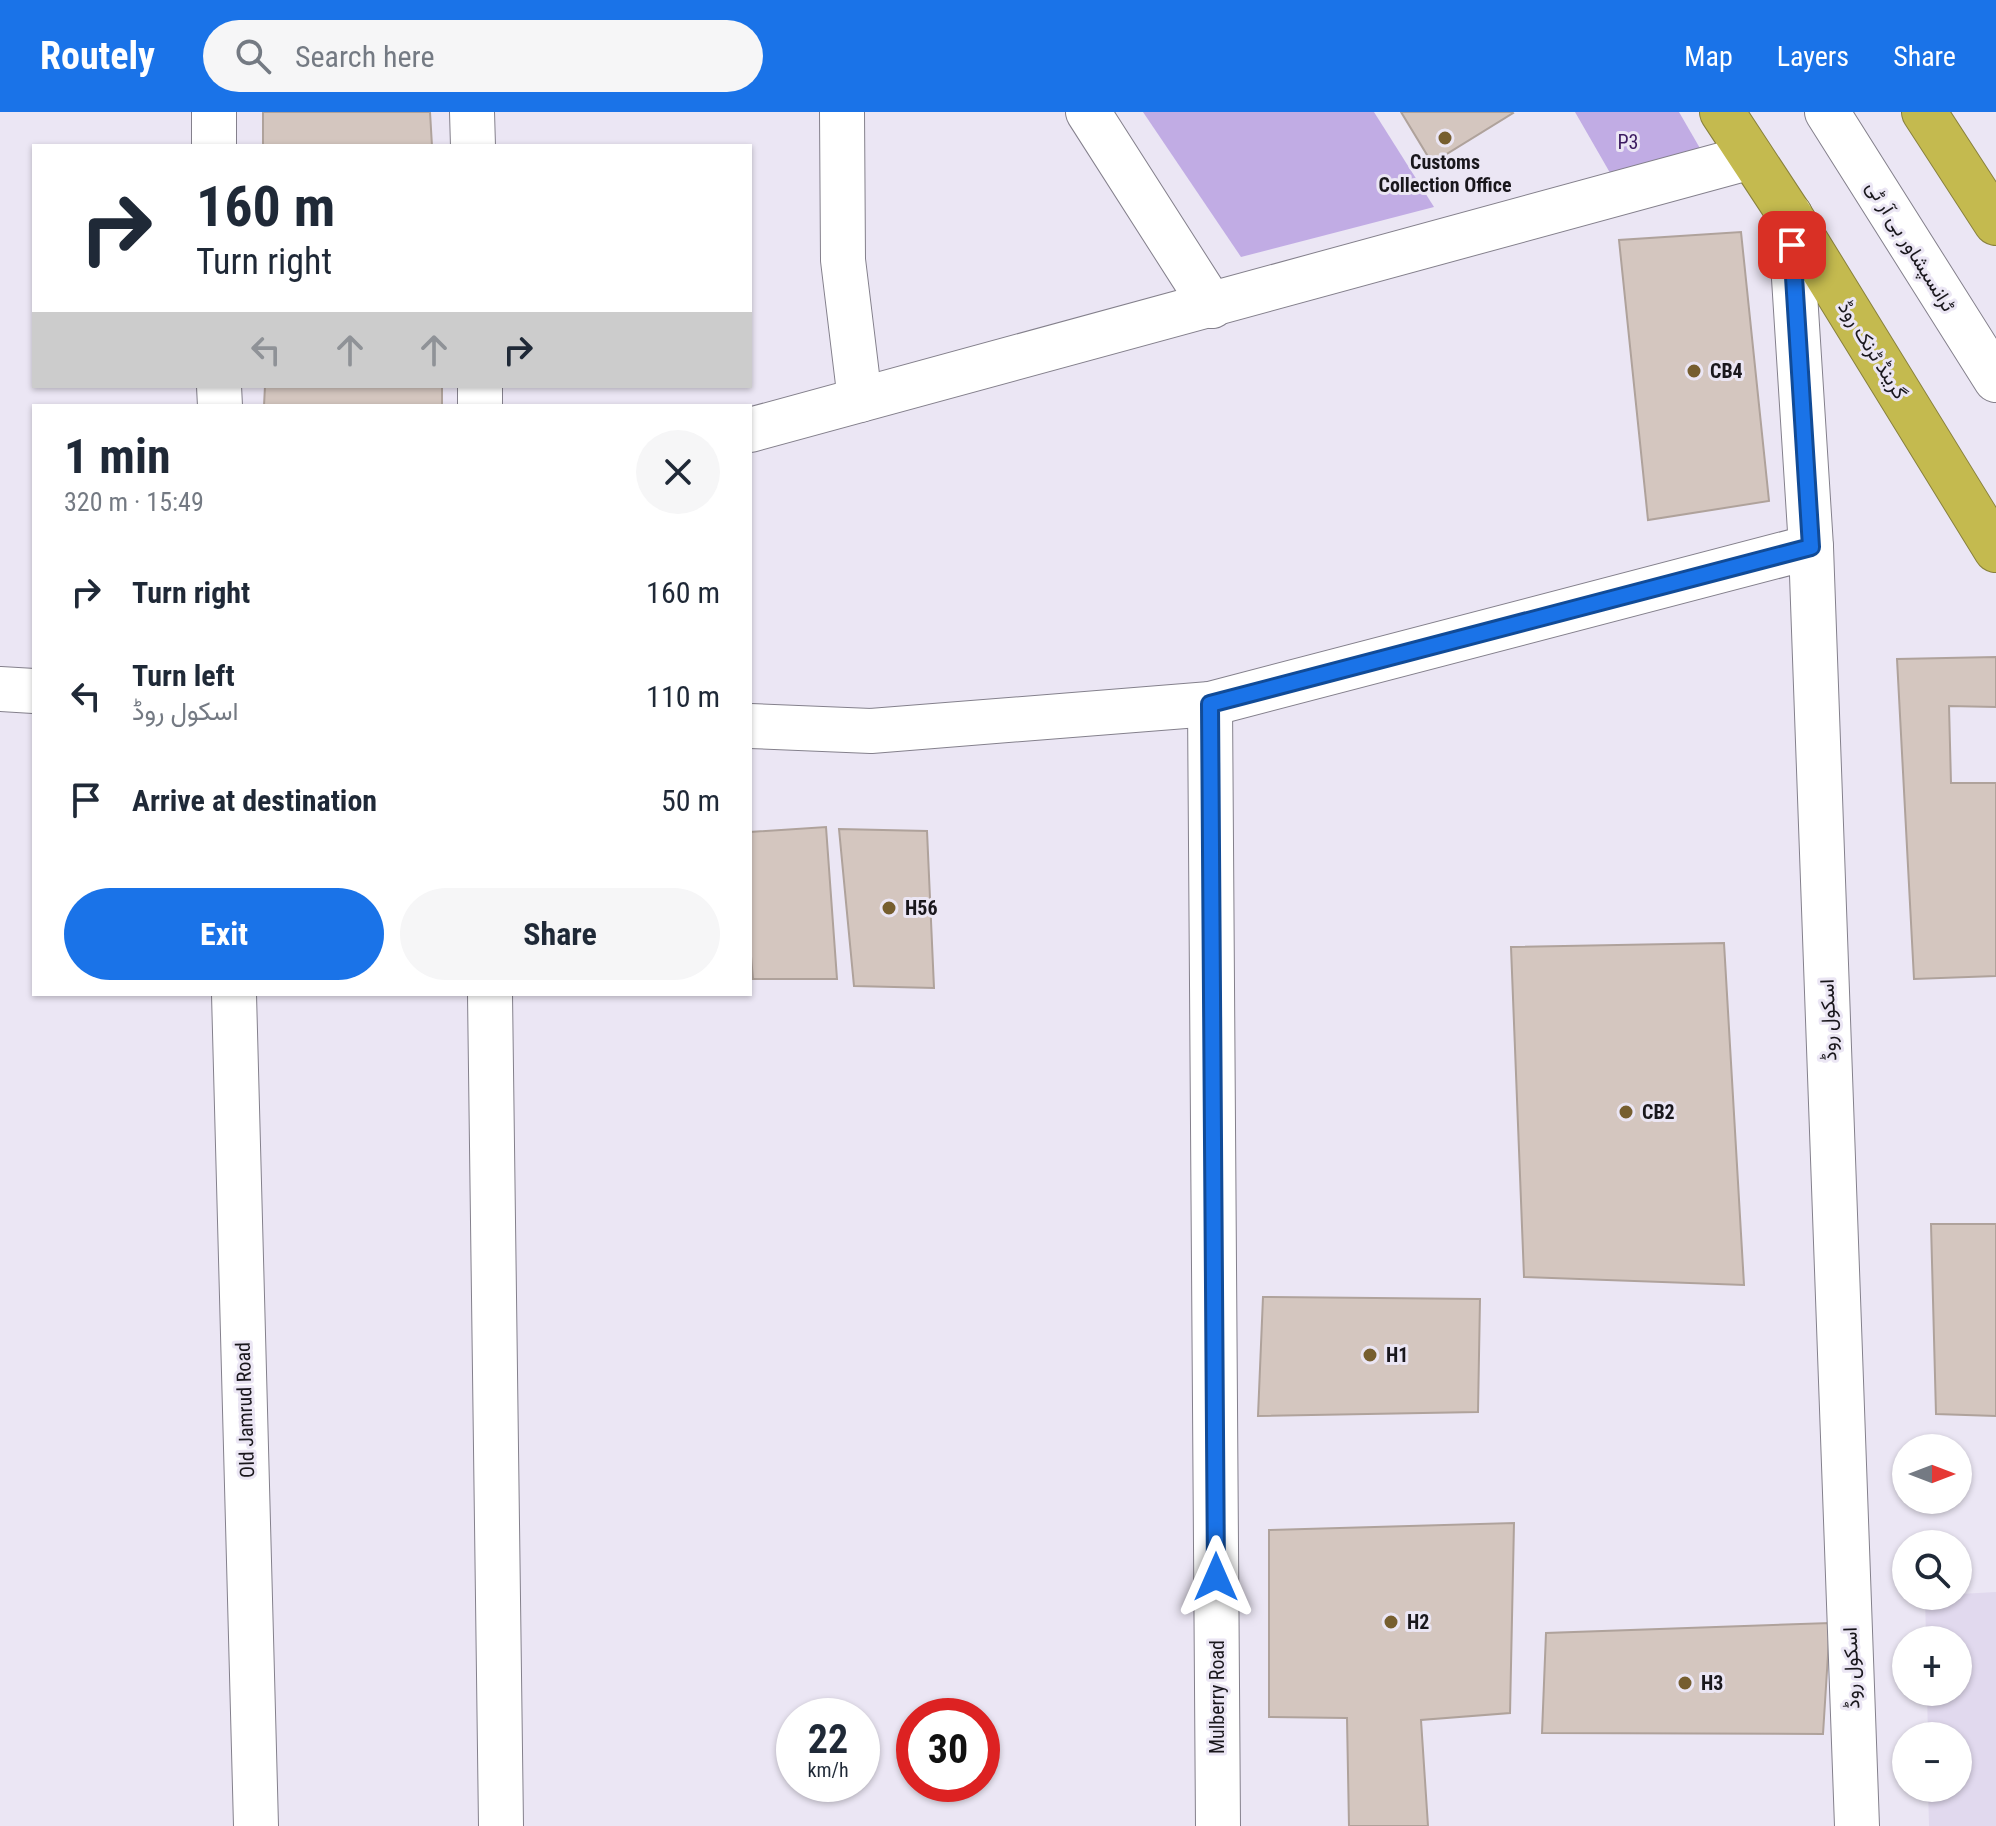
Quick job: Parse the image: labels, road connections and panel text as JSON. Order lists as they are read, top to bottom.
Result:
{
  "streets": {
    "highway": ["گرینڈ ٹرنک روڈ"],
    "street": [
      "ٹرانسپشاور بی آر ٹی",
      "اسکول روڈ",
      "Old Jamrud Road",
      "Mulberry Road"
    ]
  },
  "crossings": [
    ["گرینڈ ٹرنک روڈ", "اسکول روڈ"]
  ],
  "parks": ["P3"],
  "places": [
    "Customs Collection Office",
    "CB4",
    "H56",
    "CB2",
    "H1",
    "H2",
    "H3"
  ],
  "north": "right",
  "page": {
    "header": "Routely",
    "search": "Search here",
    "nav": ["Map", "Layers", "Share"],
    "turn": ["160 m", "Turn right"],
    "heading": ["1 min", "320 m · 15:49"],
    "list": [
      {
        "name": "Turn right",
        "value": "160 m"
      },
      {
        "name": "Turn left",
        "note": "اسکول روڈ",
        "value": "110 m"
      },
      {
        "name": "Arrive at destination",
        "value": "50 m"
      }
    ],
    "buttons": ["Exit", "Share"],
    "map_buttons": ["+", "−"],
    "speed": "22 km/h",
    "limit": "30"
  }
}
